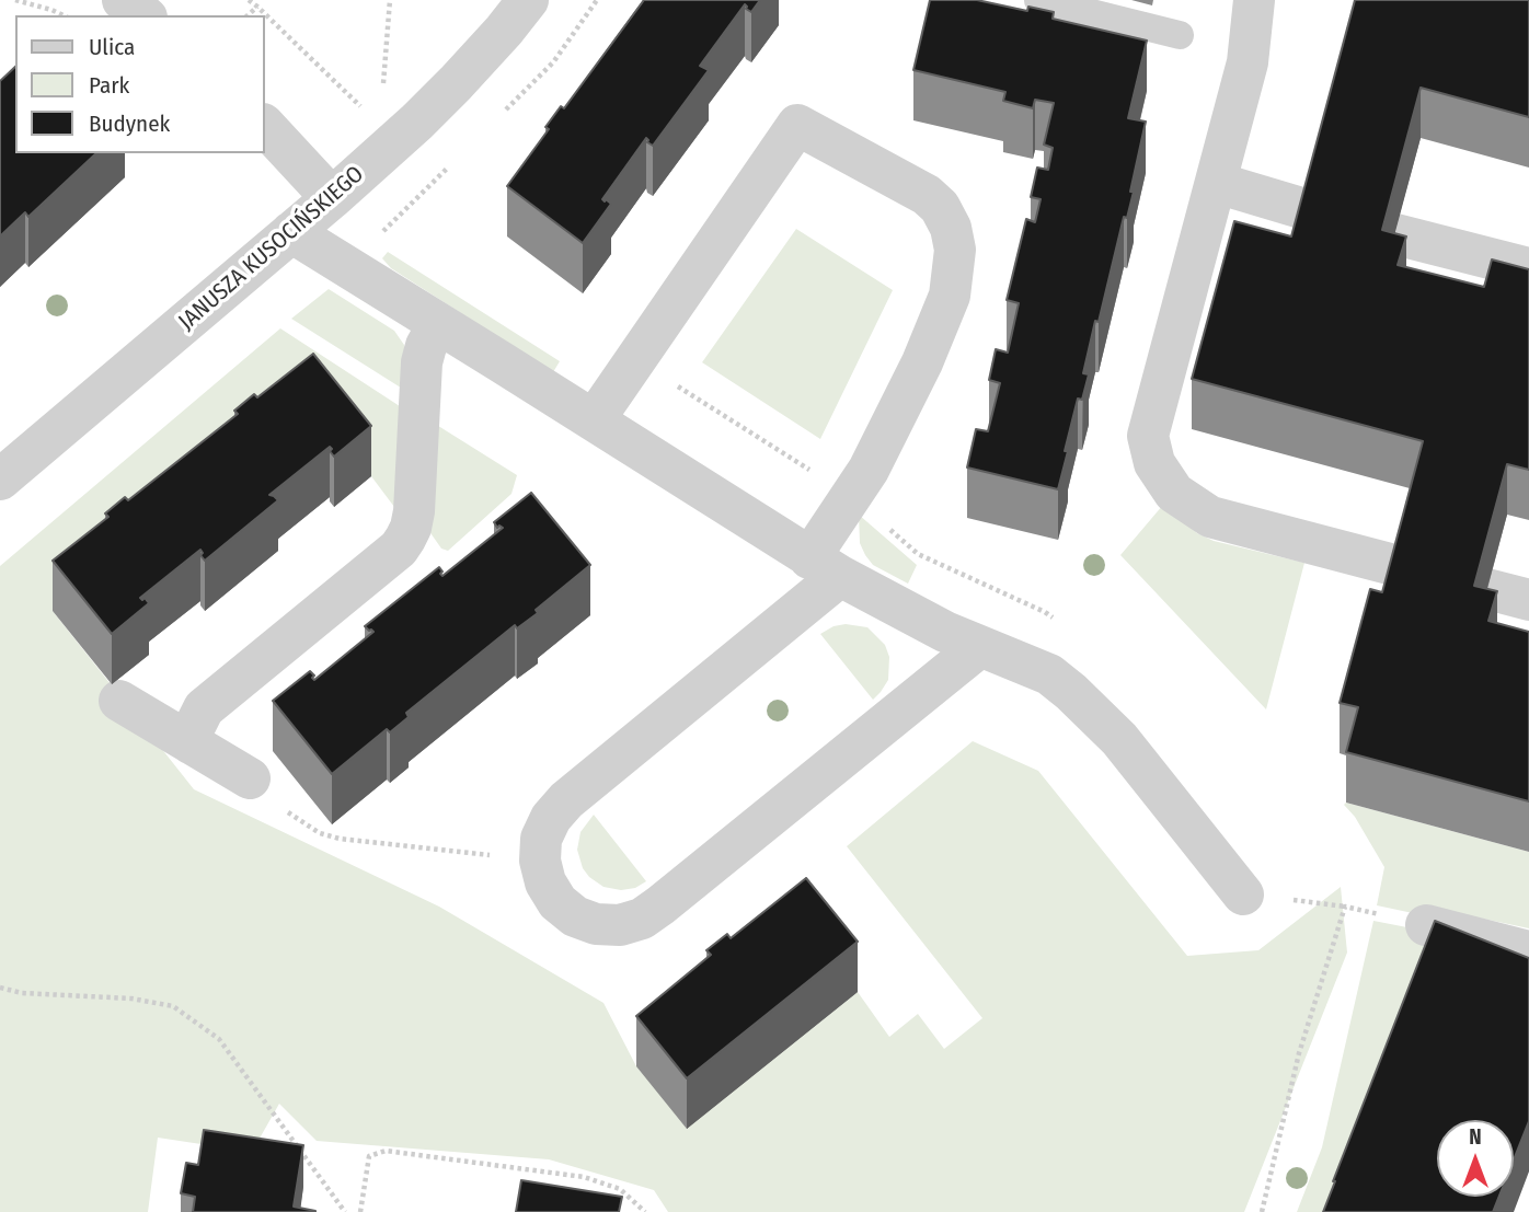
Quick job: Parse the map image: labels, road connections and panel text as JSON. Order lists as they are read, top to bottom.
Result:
{
  "streets": {
    "street": ["JANUSZA KUSOCIŃSKIEGO"]
  },
  "legend": ["Ulica", "Park", "Budynek"],
  "north": "top"
}
